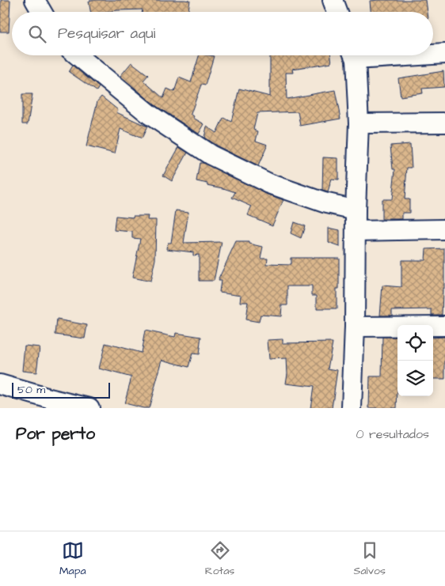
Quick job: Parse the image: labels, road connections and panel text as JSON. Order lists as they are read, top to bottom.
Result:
{
  "scale_bar": "50 m",
  "page": {
    "search": "Pesquisar aqui",
    "scale": "50 m",
    "heading": ["Por perto", "0 resultados"],
    "nav": ["Mapa", "Rotas", "Salvos"]
  }
}
